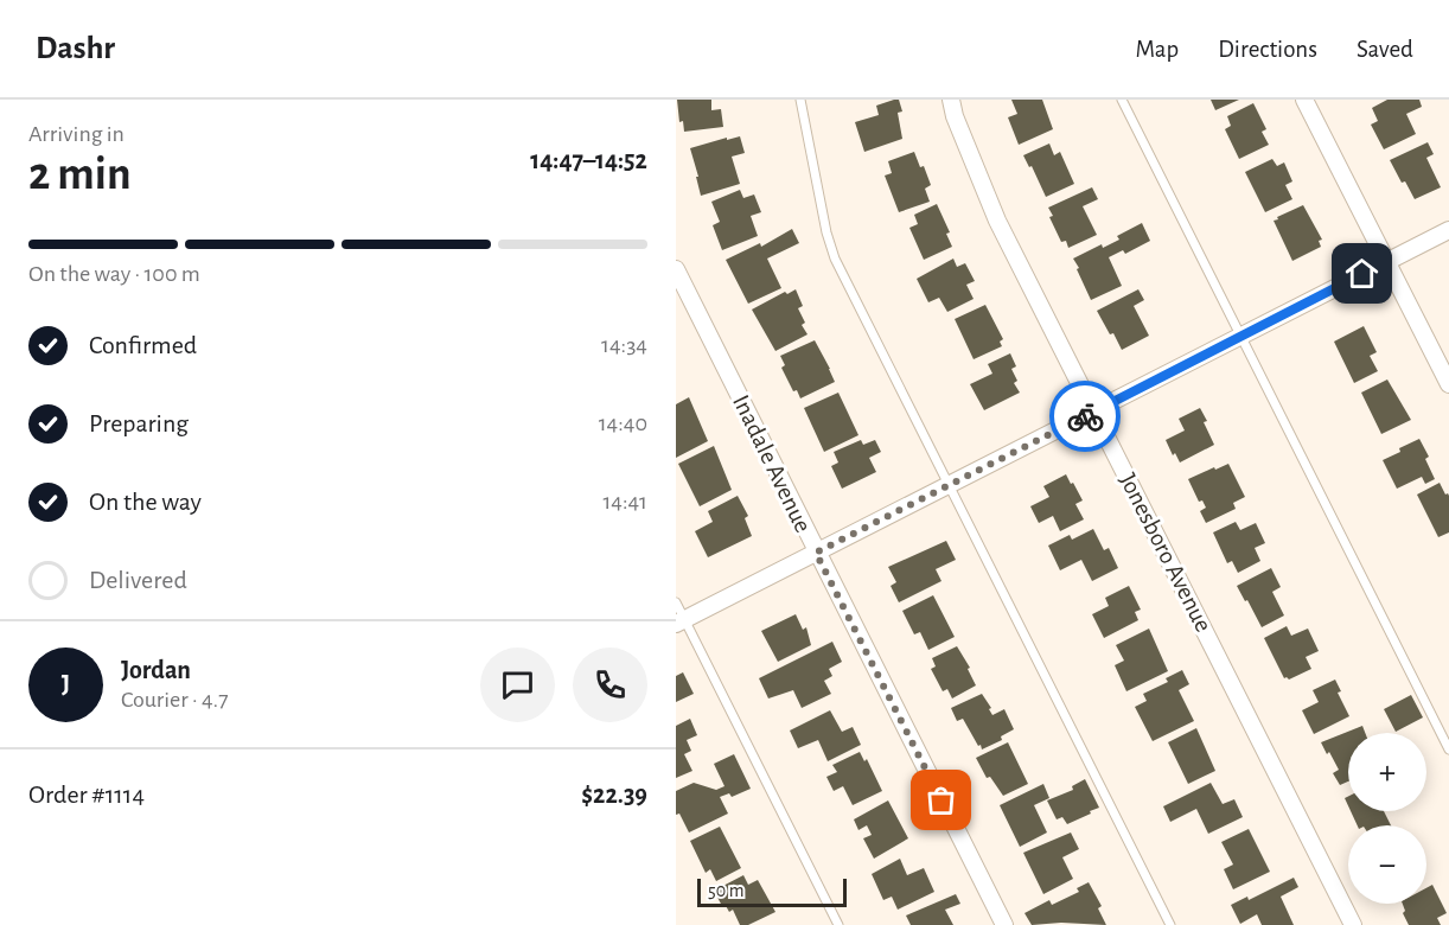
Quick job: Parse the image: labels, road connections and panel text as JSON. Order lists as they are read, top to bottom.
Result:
{
  "streets": {
    "street": ["Inadale Avenue", "Jonesboro Avenue"]
  },
  "scale_bar": "50 m",
  "page": {
    "header": "Dashr",
    "nav": ["Map", "Directions", "Saved"],
    "heading": ["2 min", "Arriving in", "14:47–14:52"],
    "panel": [
      "Jordan",
      "Courier · 4.7",
      "Order #1114",
      "$22.39"
    ],
    "bar": "On the way · 100 m",
    "list": [
      ["Confirmed", "14:34"],
      ["Preparing", "14:40"],
      ["On the way", "14:41"],
      "Delivered"
    ],
    "round": "J",
    "map_buttons": ["+", "−"],
    "scale": "50 m"
  }
}
